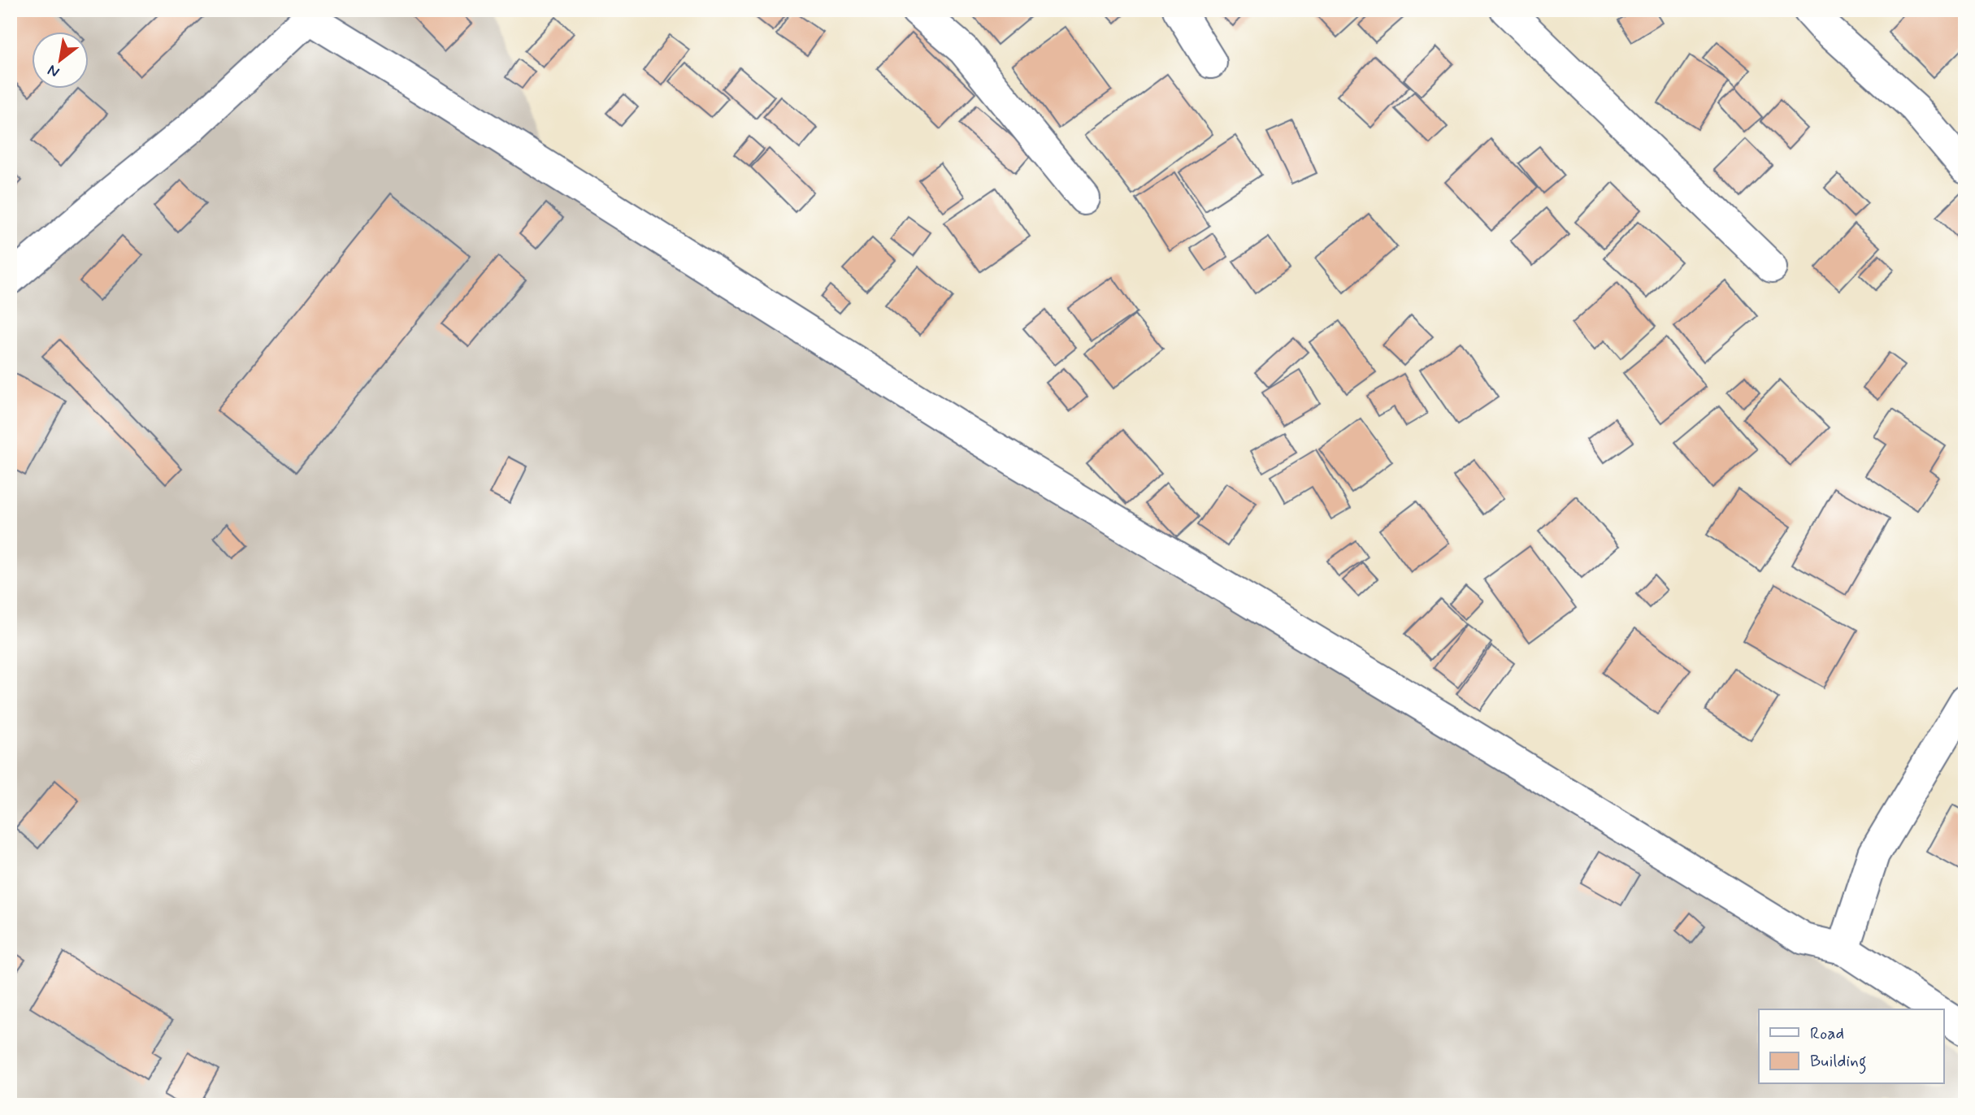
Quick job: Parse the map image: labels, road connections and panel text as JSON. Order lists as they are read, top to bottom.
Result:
{
  "legend": ["Road", "Building"],
  "north": "bottom left"
}
